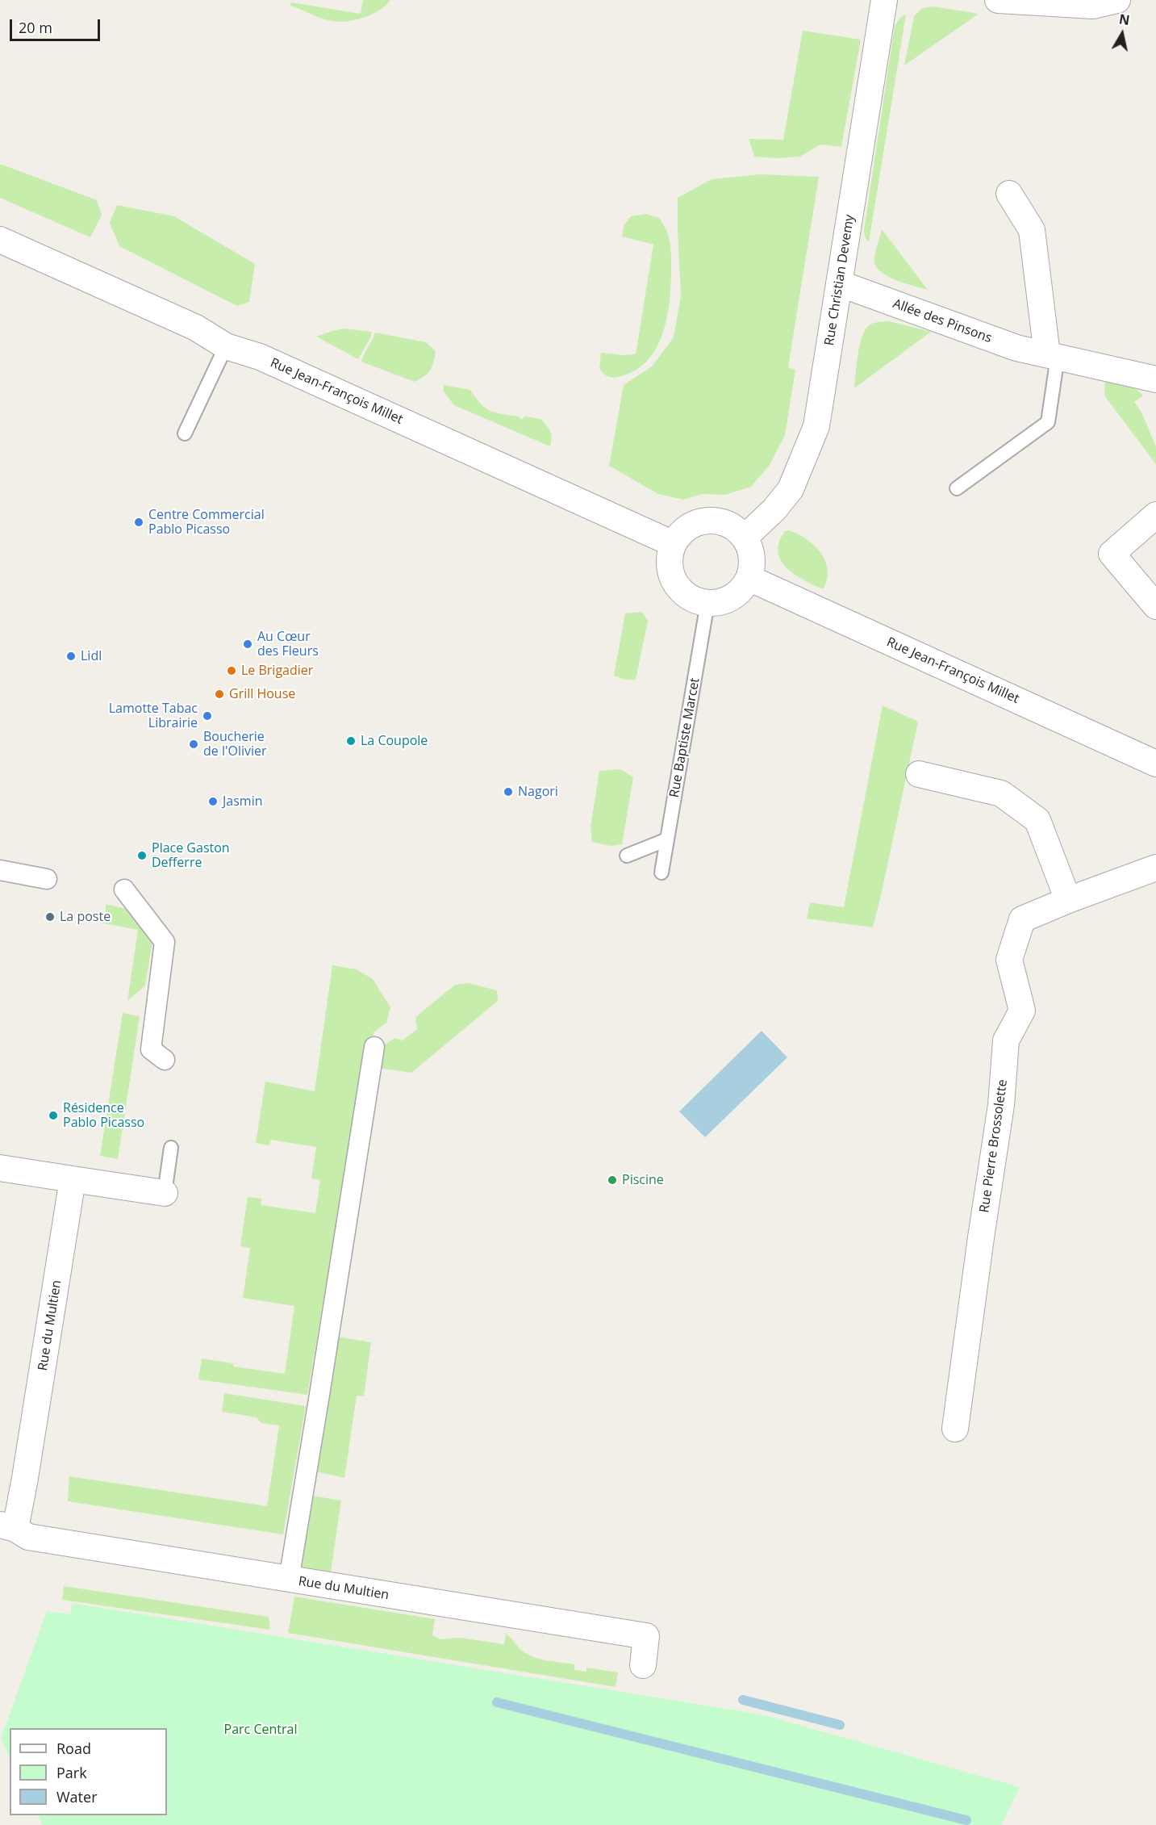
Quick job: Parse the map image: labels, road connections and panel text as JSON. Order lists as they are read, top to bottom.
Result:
{
  "streets": {
    "street": [
      "Rue Christian Devemy",
      "Allée des Pinsons",
      "Rue Jean-François Millet",
      "Rue Pierre Brossolette",
      "Rue du Multien"
    ],
    "lane": ["Rue Baptiste Marcet"]
  },
  "crossings": [
    ["Rue Christian Devemy", "Allée des Pinsons"],
    ["Rue Christian Devemy", "Rue Jean-François Millet"],
    ["Rue Christian Devemy", "Rue Baptiste Marcet"],
    ["Rue Jean-François Millet", "Rue Baptiste Marcet"]
  ],
  "parks": ["Parc Central"],
  "places": [
    "Centre Commercial Pablo Picasso",
    "Au Cœur des Fleurs",
    "Lidl",
    "Le Brigadier",
    "Grill House",
    "Lamotte Tabac Librairie",
    "La Coupole",
    "Boucherie de l'Olivier",
    "Nagori",
    "Jasmin",
    "Place Gaston Defferre",
    "La poste",
    "Résidence Pablo Picasso",
    "Piscine"
  ],
  "legend": ["Road", "Park", "Water"],
  "scale_bar": "20 m",
  "north": "top"
}
